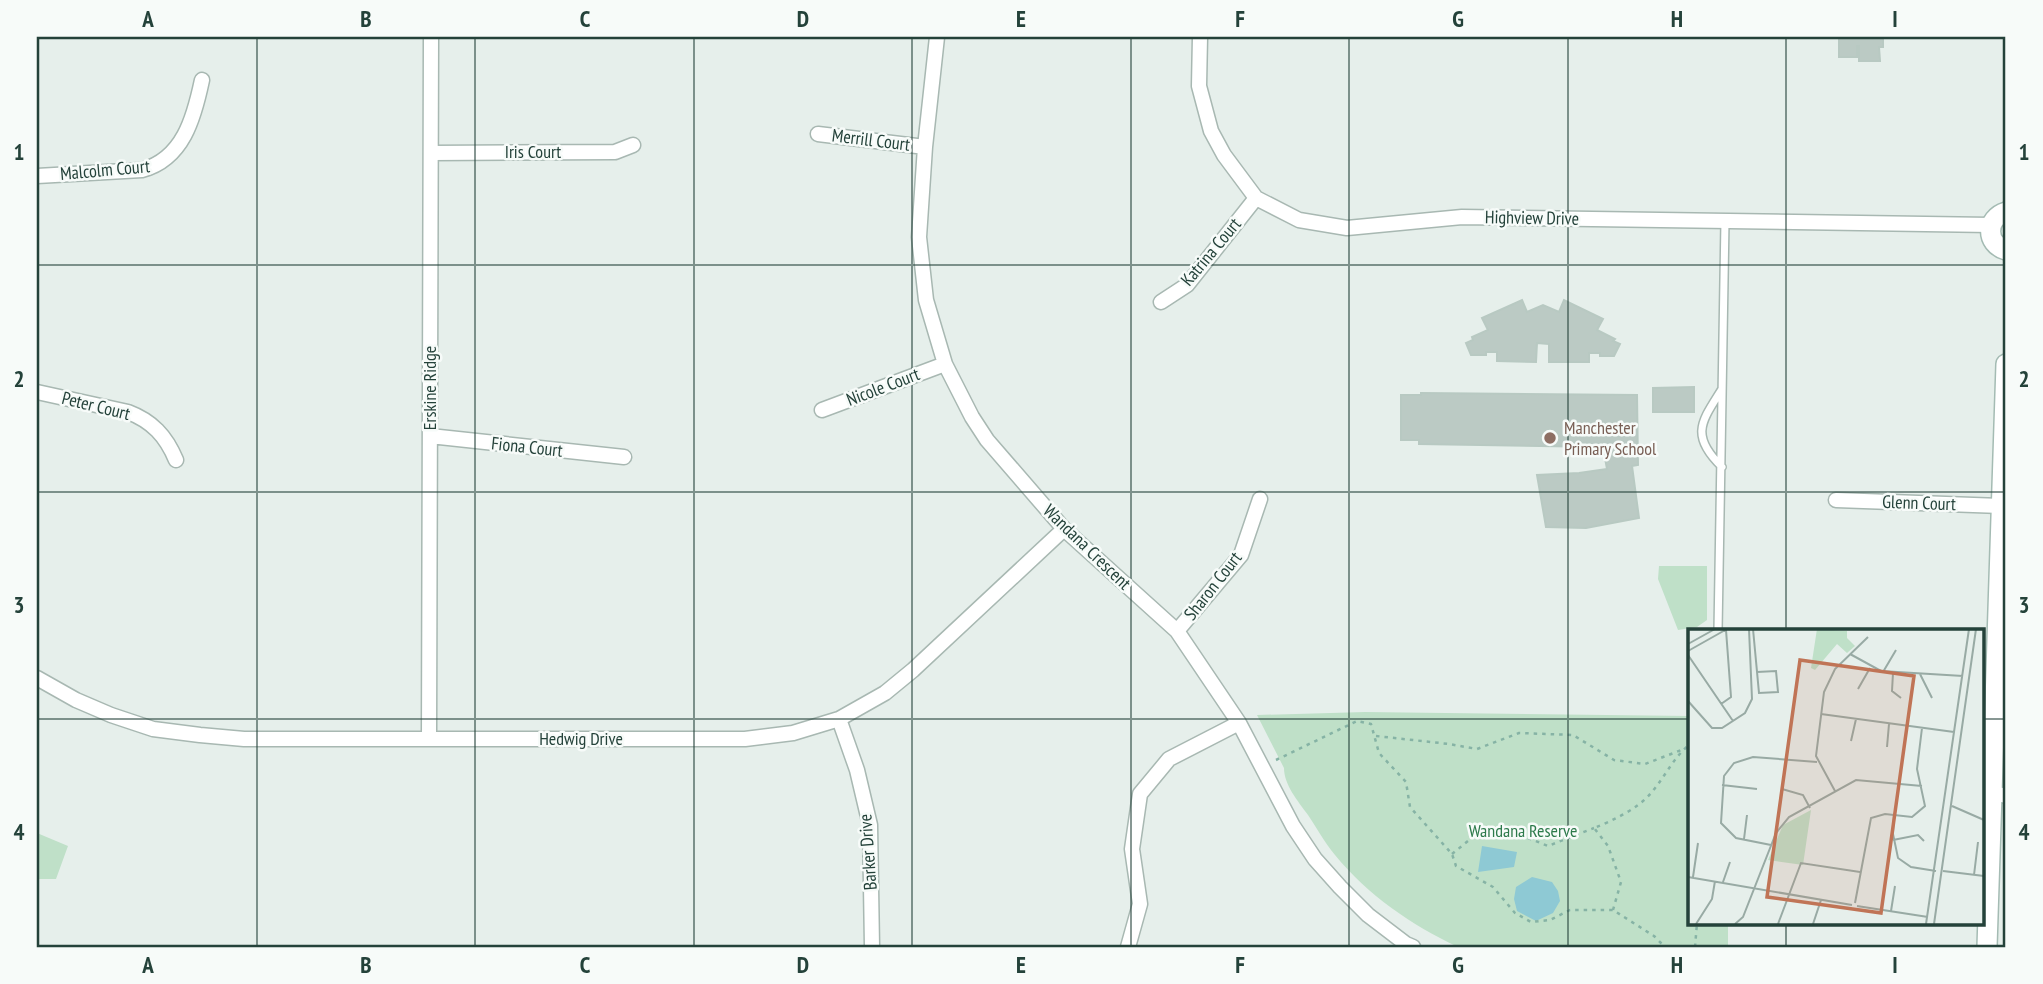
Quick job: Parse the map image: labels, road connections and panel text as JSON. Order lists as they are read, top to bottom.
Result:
{
  "streets": {
    "street": [
      "Merrill Court",
      "Iris Court",
      "Malcolm Court",
      "Highview Drive",
      "Katrina Court",
      "Nicole Court",
      "Erskine Ridge",
      "Peter Court",
      "Fiona Court",
      "Glenn Court",
      "Wandana Crescent",
      "Sharon Court",
      "Hedwig Drive",
      "Barker Drive"
    ]
  },
  "crossings": [
    ["Merrill Court", "Wandana Crescent"],
    ["Iris Court", "Erskine Ridge"],
    ["Highview Drive", "Katrina Court"],
    ["Nicole Court", "Wandana Crescent"],
    ["Erskine Ridge", "Fiona Court"],
    ["Erskine Ridge", "Hedwig Drive"],
    ["Wandana Crescent", "Sharon Court"],
    ["Wandana Crescent", "Hedwig Drive"],
    ["Hedwig Drive", "Barker Drive"]
  ],
  "parks": ["Wandana Reserve"],
  "places": ["Manchester Primary School"],
  "grid": {
    "columns": [
      "A",
      "B",
      "C",
      "D",
      "E",
      "F",
      "G",
      "H",
      "I"
    ],
    "rows": [
      "1",
      "2",
      "3",
      "4"
    ]
  }
}
